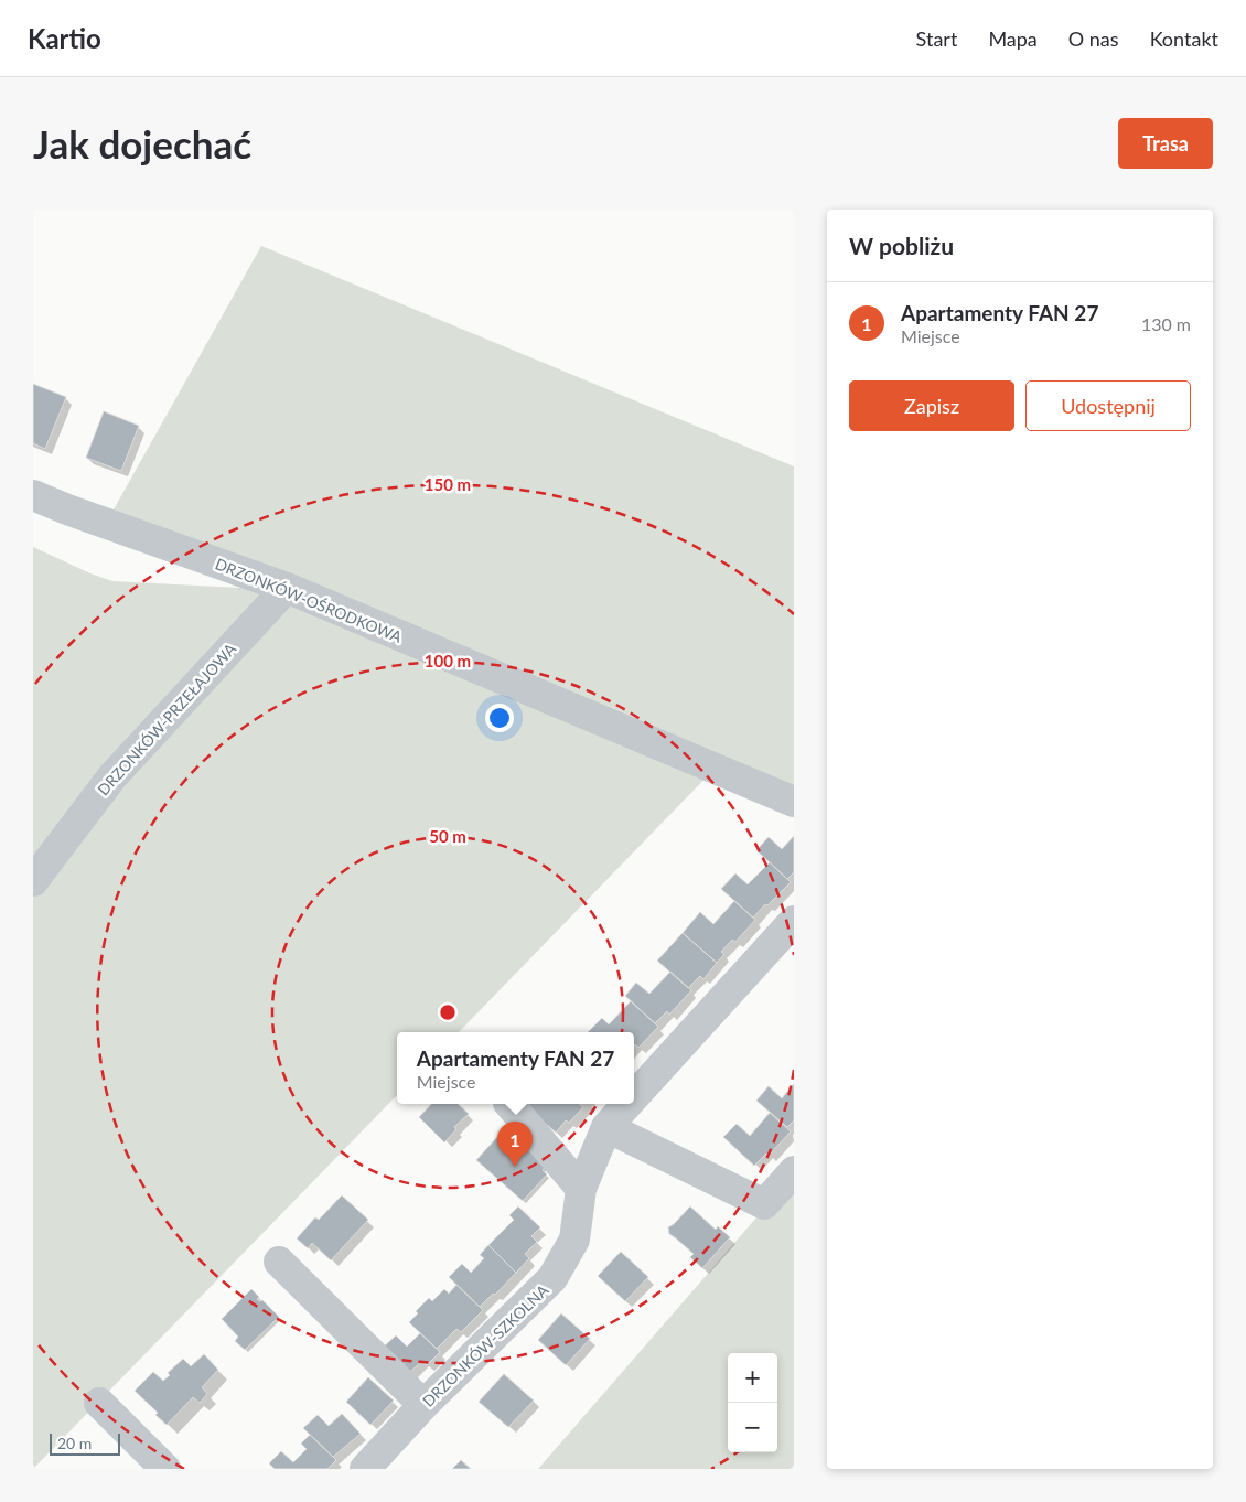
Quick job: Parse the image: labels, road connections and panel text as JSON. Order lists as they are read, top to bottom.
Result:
{
  "streets": {
    "street": ["DRZONKÓW-OŚRODKOWA", "DRZONKÓW-PRZEŁAJOWA", "DRZONKÓW-SZKOLNA"]
  },
  "crossings": [
    ["DRZONKÓW-OŚRODKOWA", "DRZONKÓW-PRZEŁAJOWA"]
  ],
  "scale_bar": "20 m",
  "page": {
    "header": "Kartio",
    "nav": [
      "Start",
      "Mapa",
      "O nas",
      "Kontakt"
    ],
    "buttons": [
      "Trasa",
      ["Zapisz", "Udostępnij"]
    ],
    "title": "Jak dojechać",
    "heading": "W pobliżu",
    "list": [
      {
        "mark": "1",
        "name": "Apartamenty FAN 27",
        "note": "Miejsce",
        "value": "130 m"
      }
    ],
    "popup": ["Apartamenty FAN 27", "Miejsce"],
    "pins": "1",
    "map_buttons": ["+", "−"],
    "scale": "20 m"
  },
  "rings": ["150 m", "100 m", "50 m"]
}
